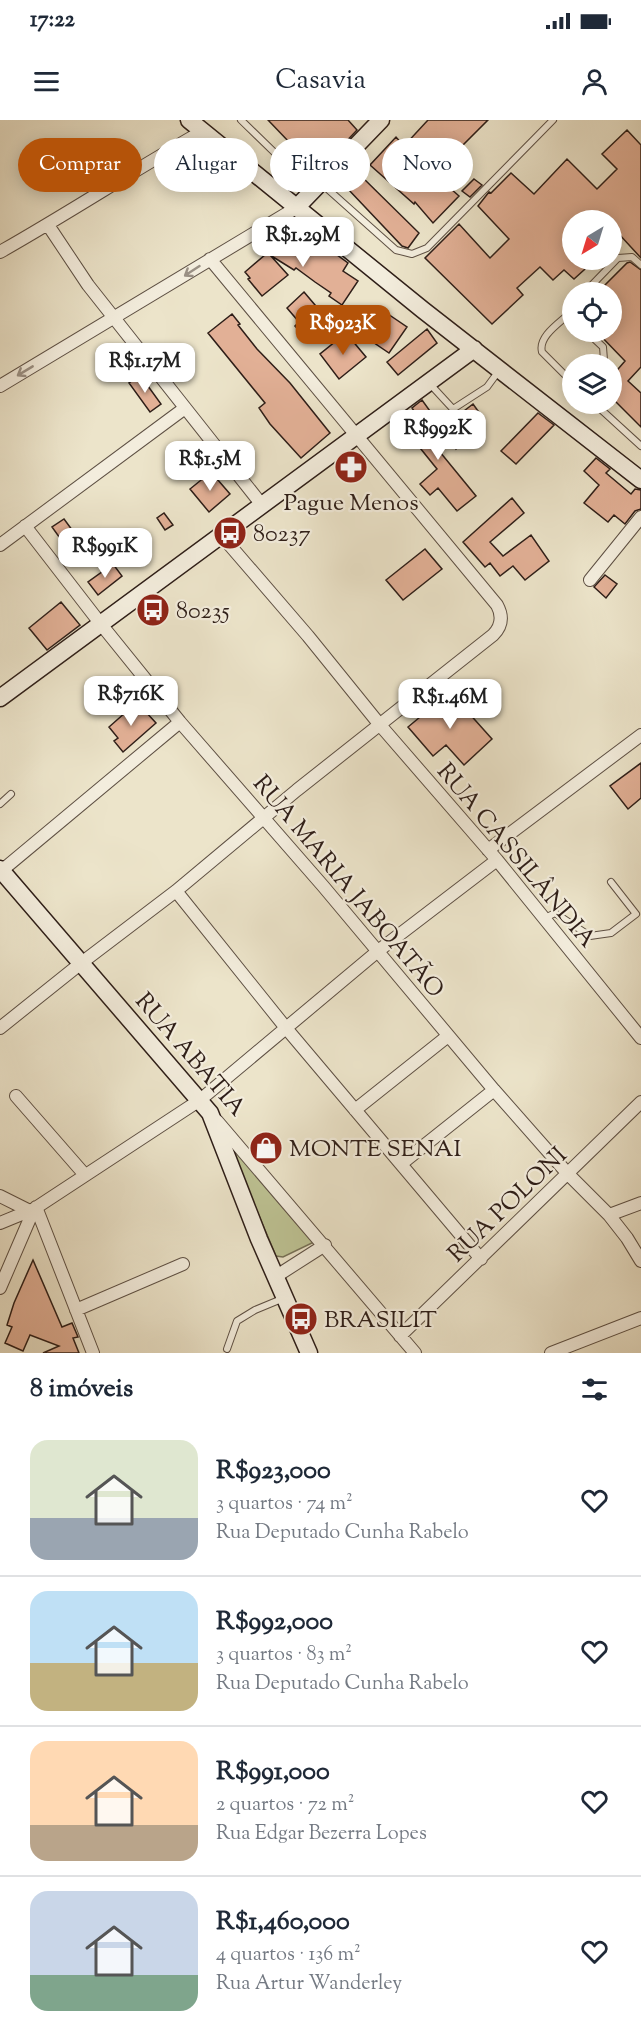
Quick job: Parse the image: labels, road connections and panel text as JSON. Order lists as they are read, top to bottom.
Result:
{
  "streets": {
    "street": [
      "RUA CASSILÂNDIA",
      "RUA MARIA JABOATÃO",
      "RUA ABATIA",
      "RUA POLONI"
    ]
  },
  "crossings": [
    ["RUA MARIA JABOATÃO", "RUA POLONI"],
    ["RUA ABATIA", "RUA POLONI"]
  ],
  "places": {
    "pharmacy": ["Pague Menos"],
    "bus stop": ["80237", "80235", "BRASILIT"],
    "shop": ["MONTE SENAI"]
  },
  "north": "bottom left",
  "page": {
    "status": "17:22",
    "header": "Casavia",
    "chip": [
      "Comprar",
      "Alugar",
      "Filtros",
      "Novo"
    ],
    "price": [
      "R$1.29M",
      "R$923K",
      "R$1.17M",
      "R$992K",
      "R$1.5M",
      "R$991K",
      "R$716K",
      "R$1.46M"
    ],
    "heading": "8 imóveis",
    "list": [
      {
        "name": "R$923,000",
        "note": "3 quartos · 74 m² · Rua Deputado Cunha Rabelo"
      },
      {
        "name": "R$992,000",
        "note": "3 quartos · 83 m² · Rua Deputado Cunha Rabelo"
      },
      {
        "name": "R$991,000",
        "note": "2 quartos · 72 m² · Rua Edgar Bezerra Lopes"
      },
      {
        "name": "R$1,460,000",
        "note": "4 quartos · 136 m² · Rua Artur Wanderley"
      }
    ]
  }
}
